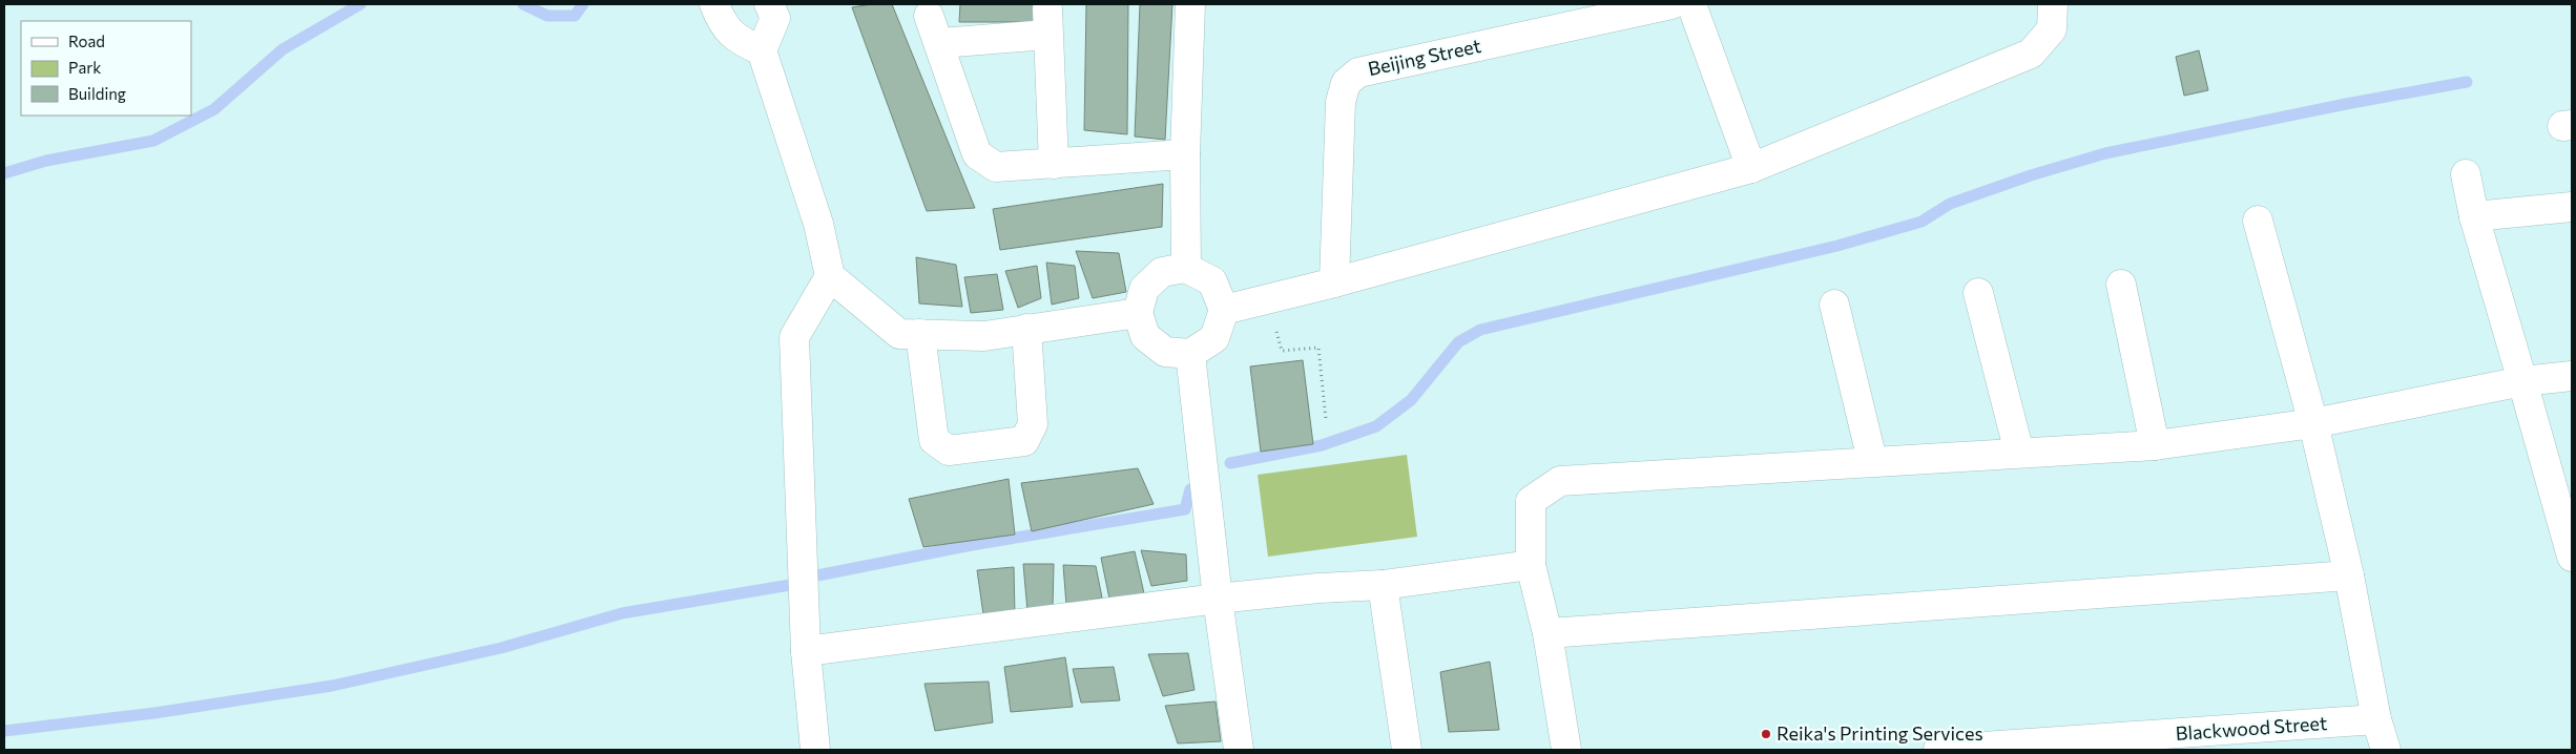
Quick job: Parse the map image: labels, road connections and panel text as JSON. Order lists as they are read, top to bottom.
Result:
{
  "streets": {
    "street": ["Beijing Street", "Blackwood Street"]
  },
  "places": ["Reika's Printing Services"],
  "legend": ["Road", "Park", "Building"]
}
